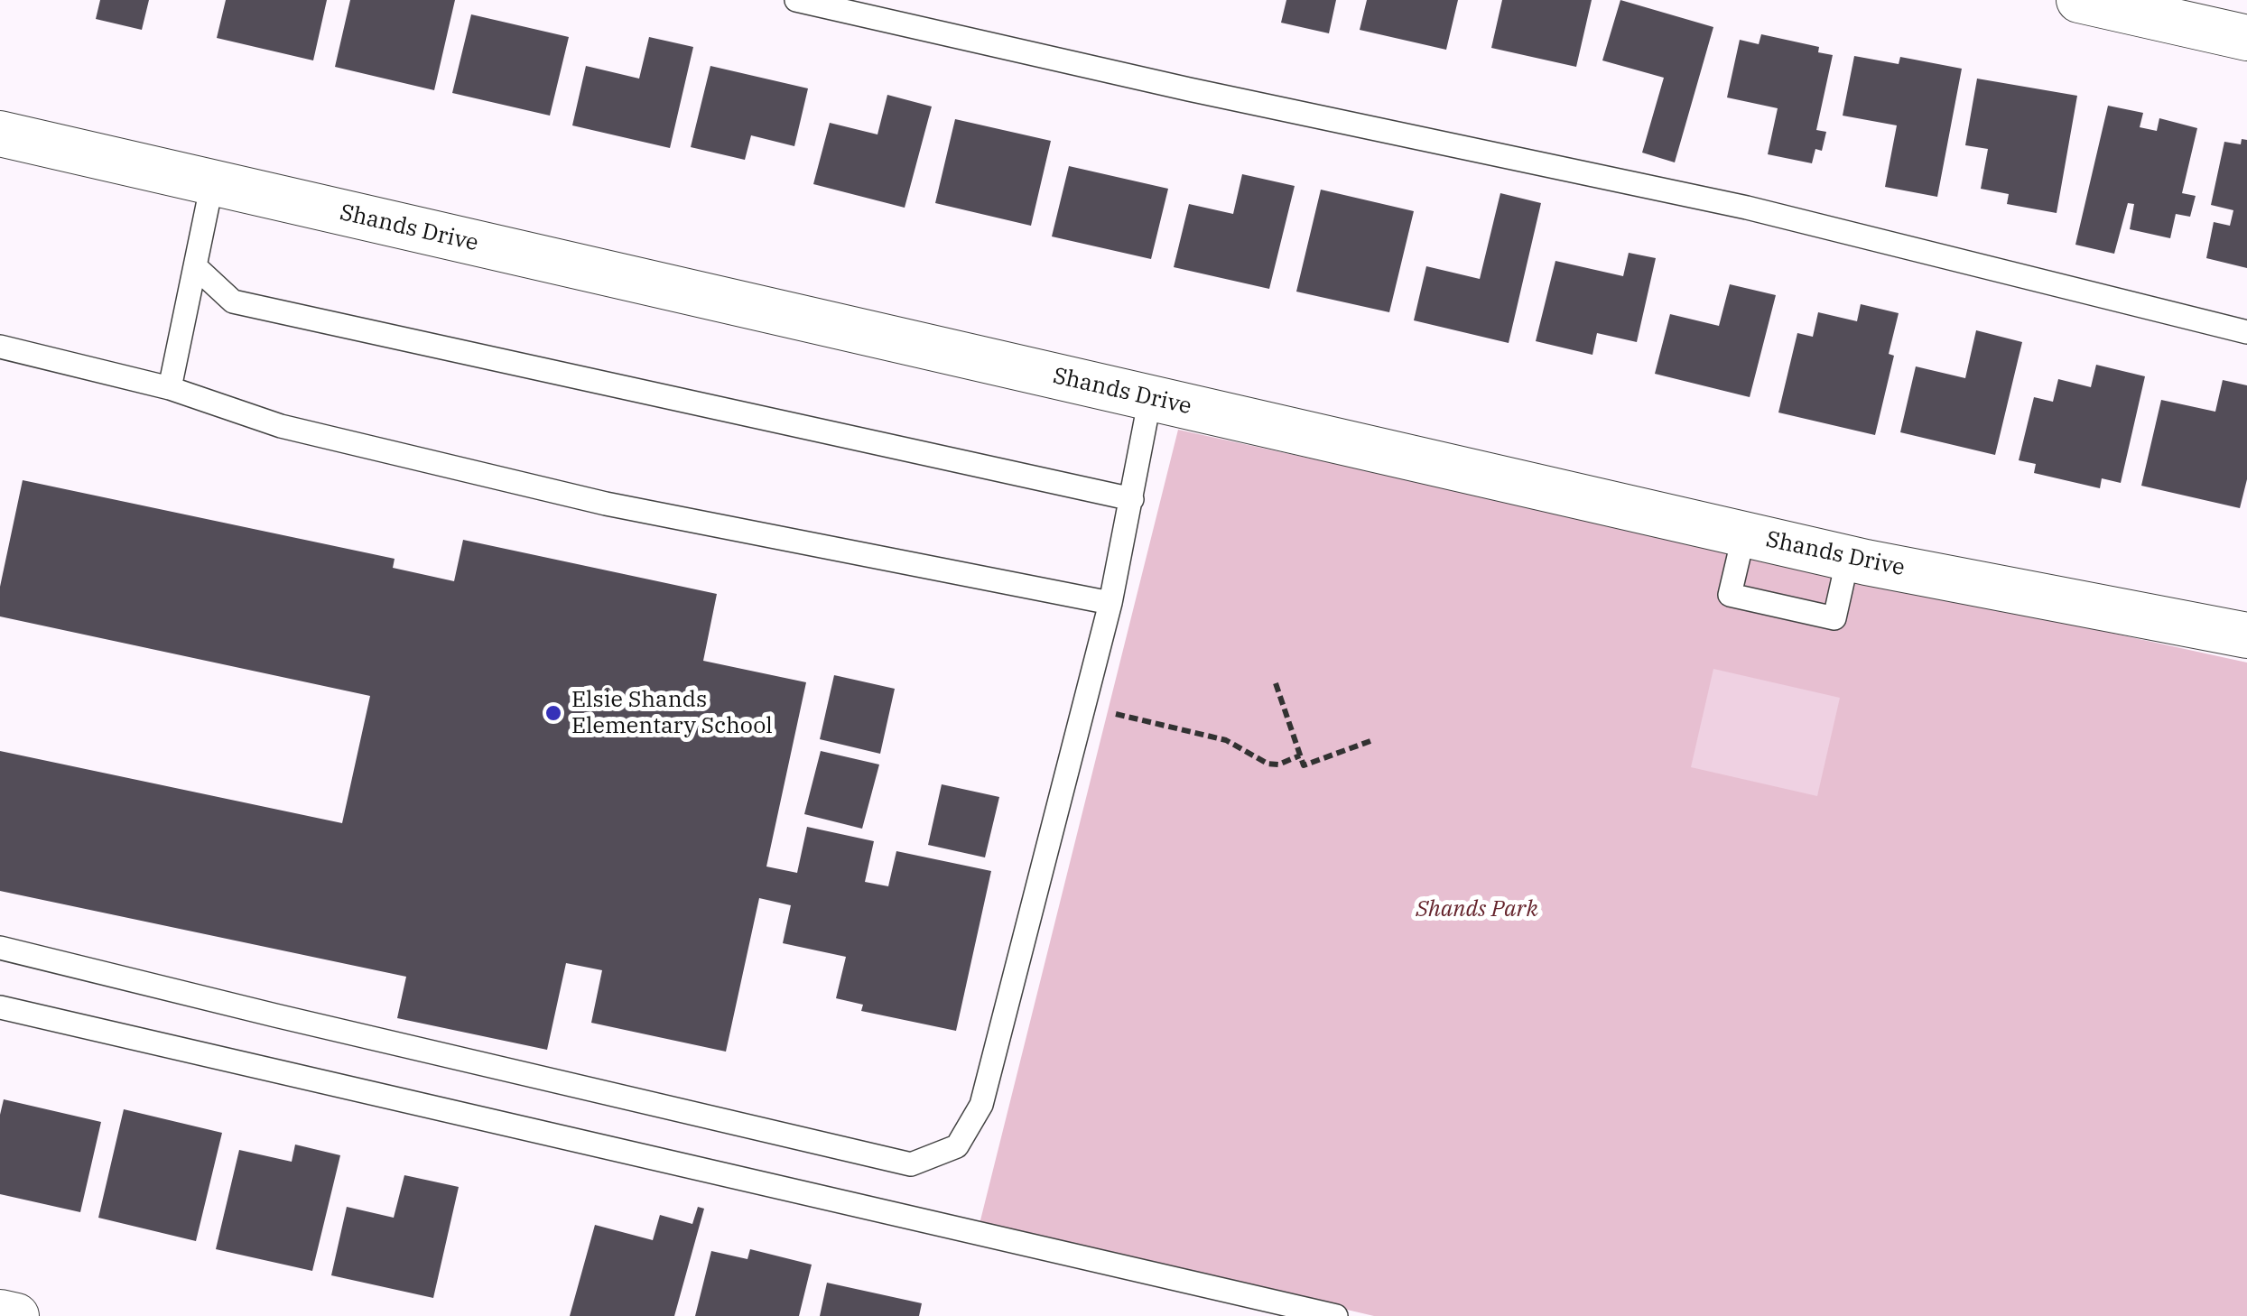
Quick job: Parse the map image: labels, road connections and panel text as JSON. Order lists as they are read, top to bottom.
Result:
{
  "streets": {
    "street": ["Shands Drive"]
  },
  "parks": ["Shands Park"],
  "places": ["Elsie Shands Elementary School"]
}
